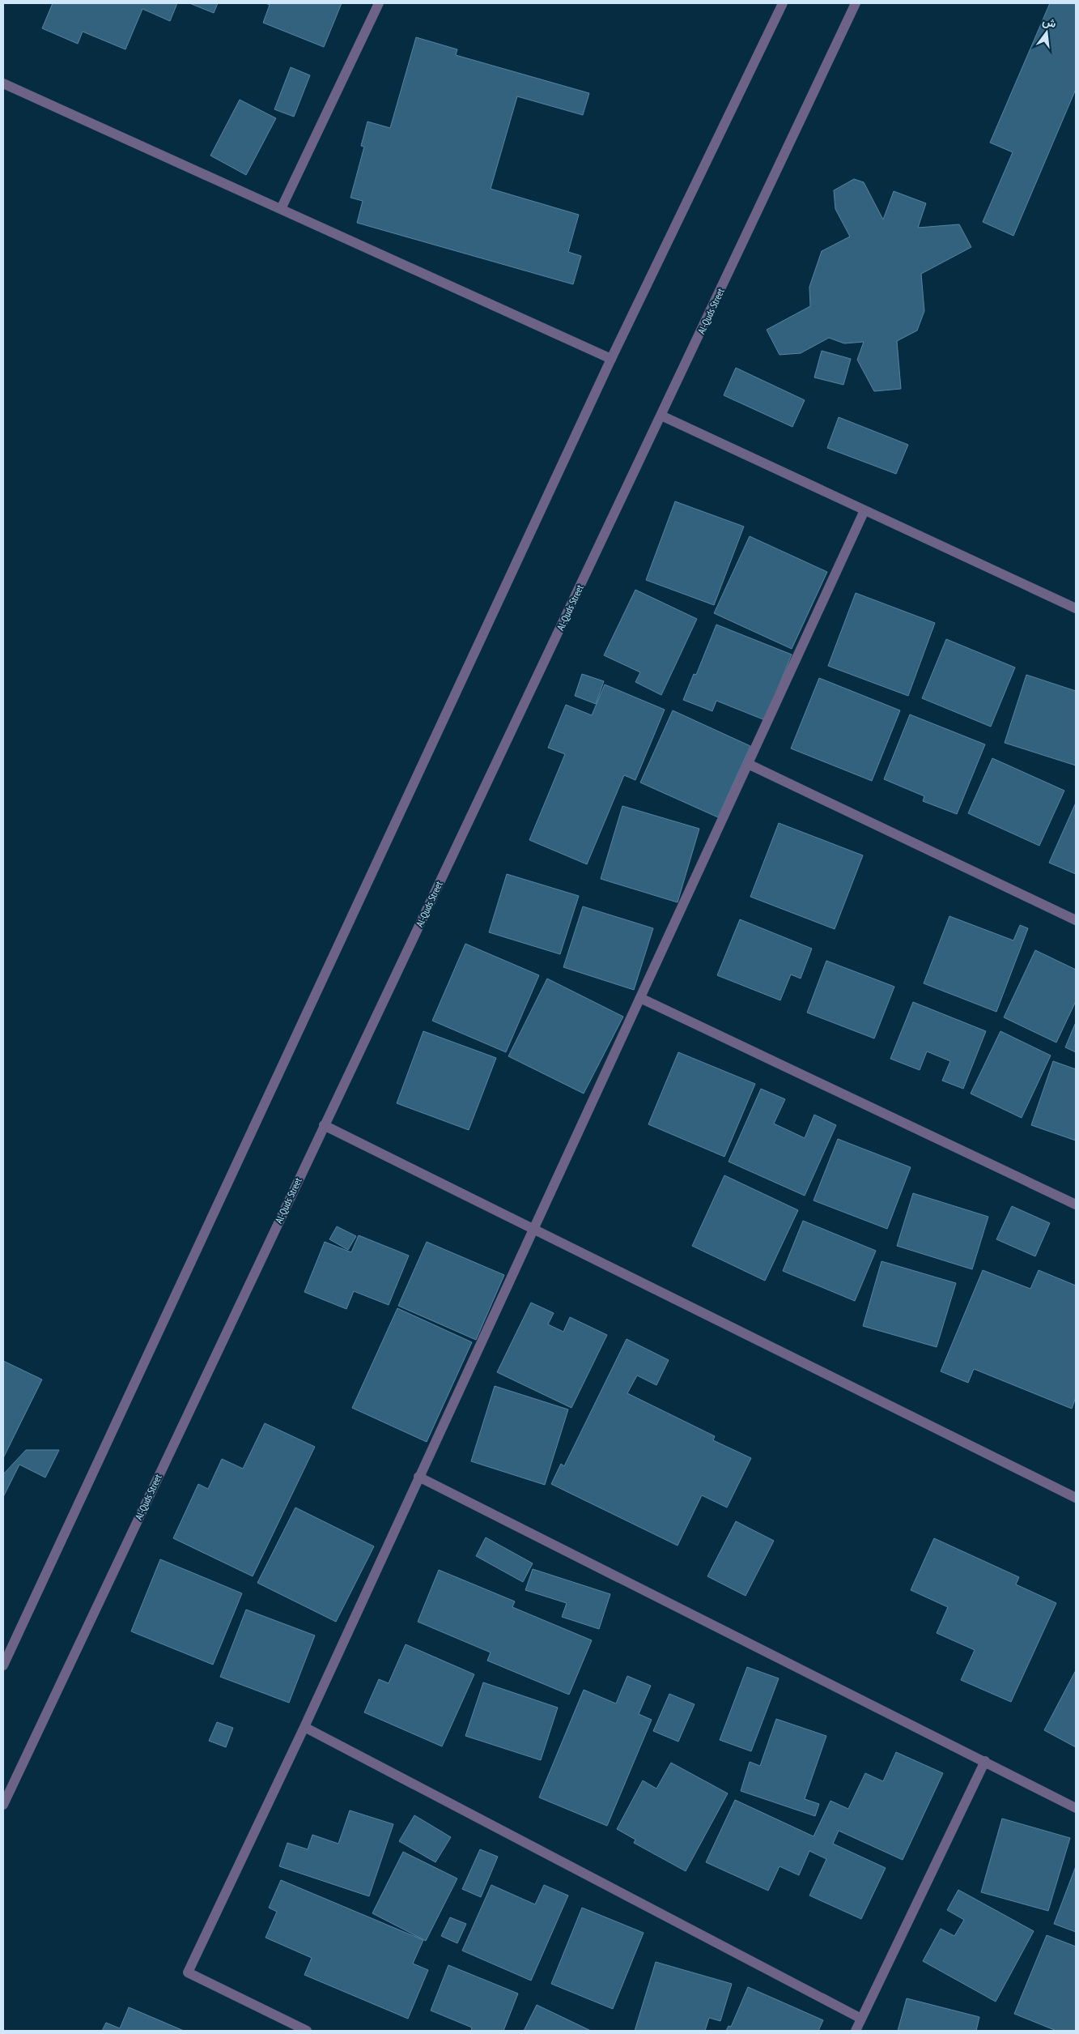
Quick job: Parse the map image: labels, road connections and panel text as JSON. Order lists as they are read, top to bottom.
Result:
{
  "streets": {
    "street": ["Al-Quds Street"]
  },
  "north": "top"
}
